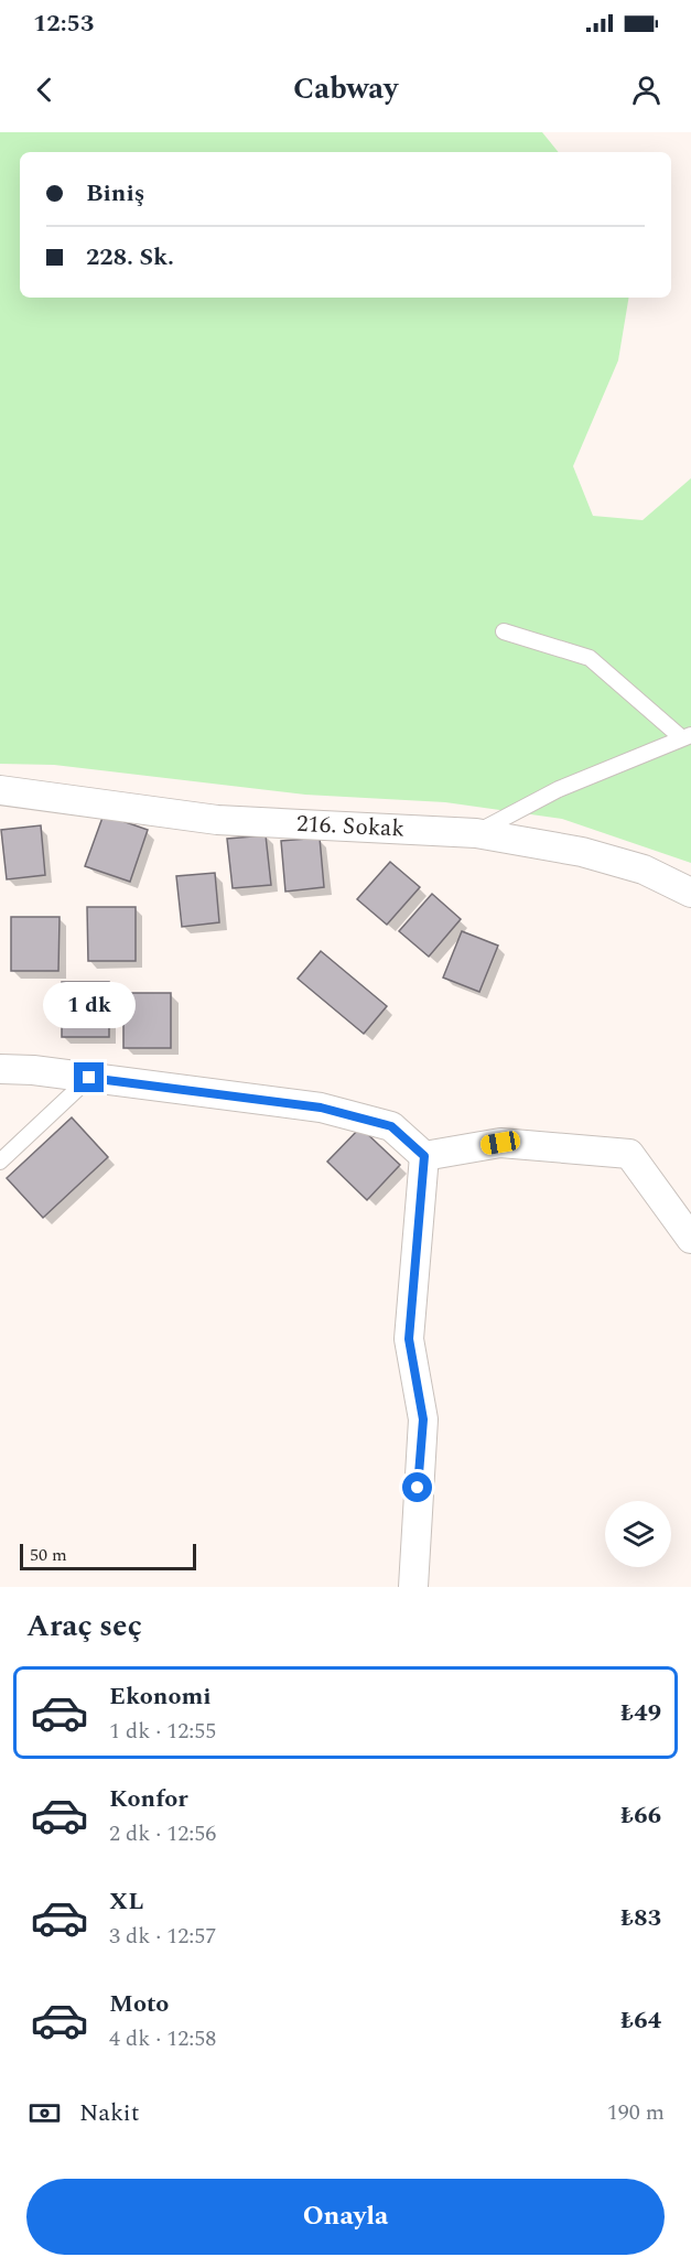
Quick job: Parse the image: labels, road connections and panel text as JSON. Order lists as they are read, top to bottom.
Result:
{
  "streets": {
    "street": ["216. Sokak"]
  },
  "scale_bar": "50 m",
  "page": {
    "status": "12:53",
    "header": "Cabway",
    "banner": ["Biniş", "228. Sk."],
    "bubble": "1 dk",
    "scale": "50 m",
    "heading": "Araç seç",
    "list": [
      {
        "name": "Ekonomi",
        "note": "1 dk · 12:55",
        "value": "₺49"
      },
      {
        "name": "Konfor",
        "note": "2 dk · 12:56",
        "value": "₺66"
      },
      {
        "name": "XL",
        "note": "3 dk · 12:57",
        "value": "₺83"
      },
      {
        "name": "Moto",
        "note": "4 dk · 12:58",
        "value": "₺64"
      }
    ],
    "pay": ["Nakit", "190 m"],
    "buttons": "Onayla"
  }
}
